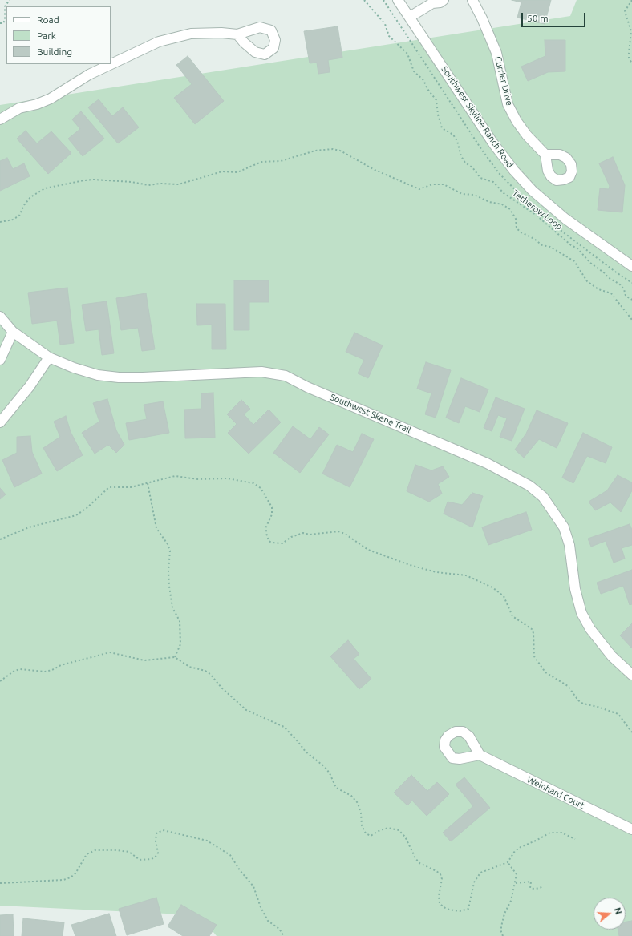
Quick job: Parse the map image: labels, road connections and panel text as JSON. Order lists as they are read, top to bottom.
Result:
{
  "streets": {
    "street": [
      "Currier Drive",
      "Southwest Skyline Ranch Road",
      "Southwest Skene Trail",
      "Weinhard Court"
    ],
    "path": ["Tetherow Loop"]
  },
  "legend": ["Road", "Park", "Building"],
  "scale_bar": "50 m",
  "north": "right"
}
